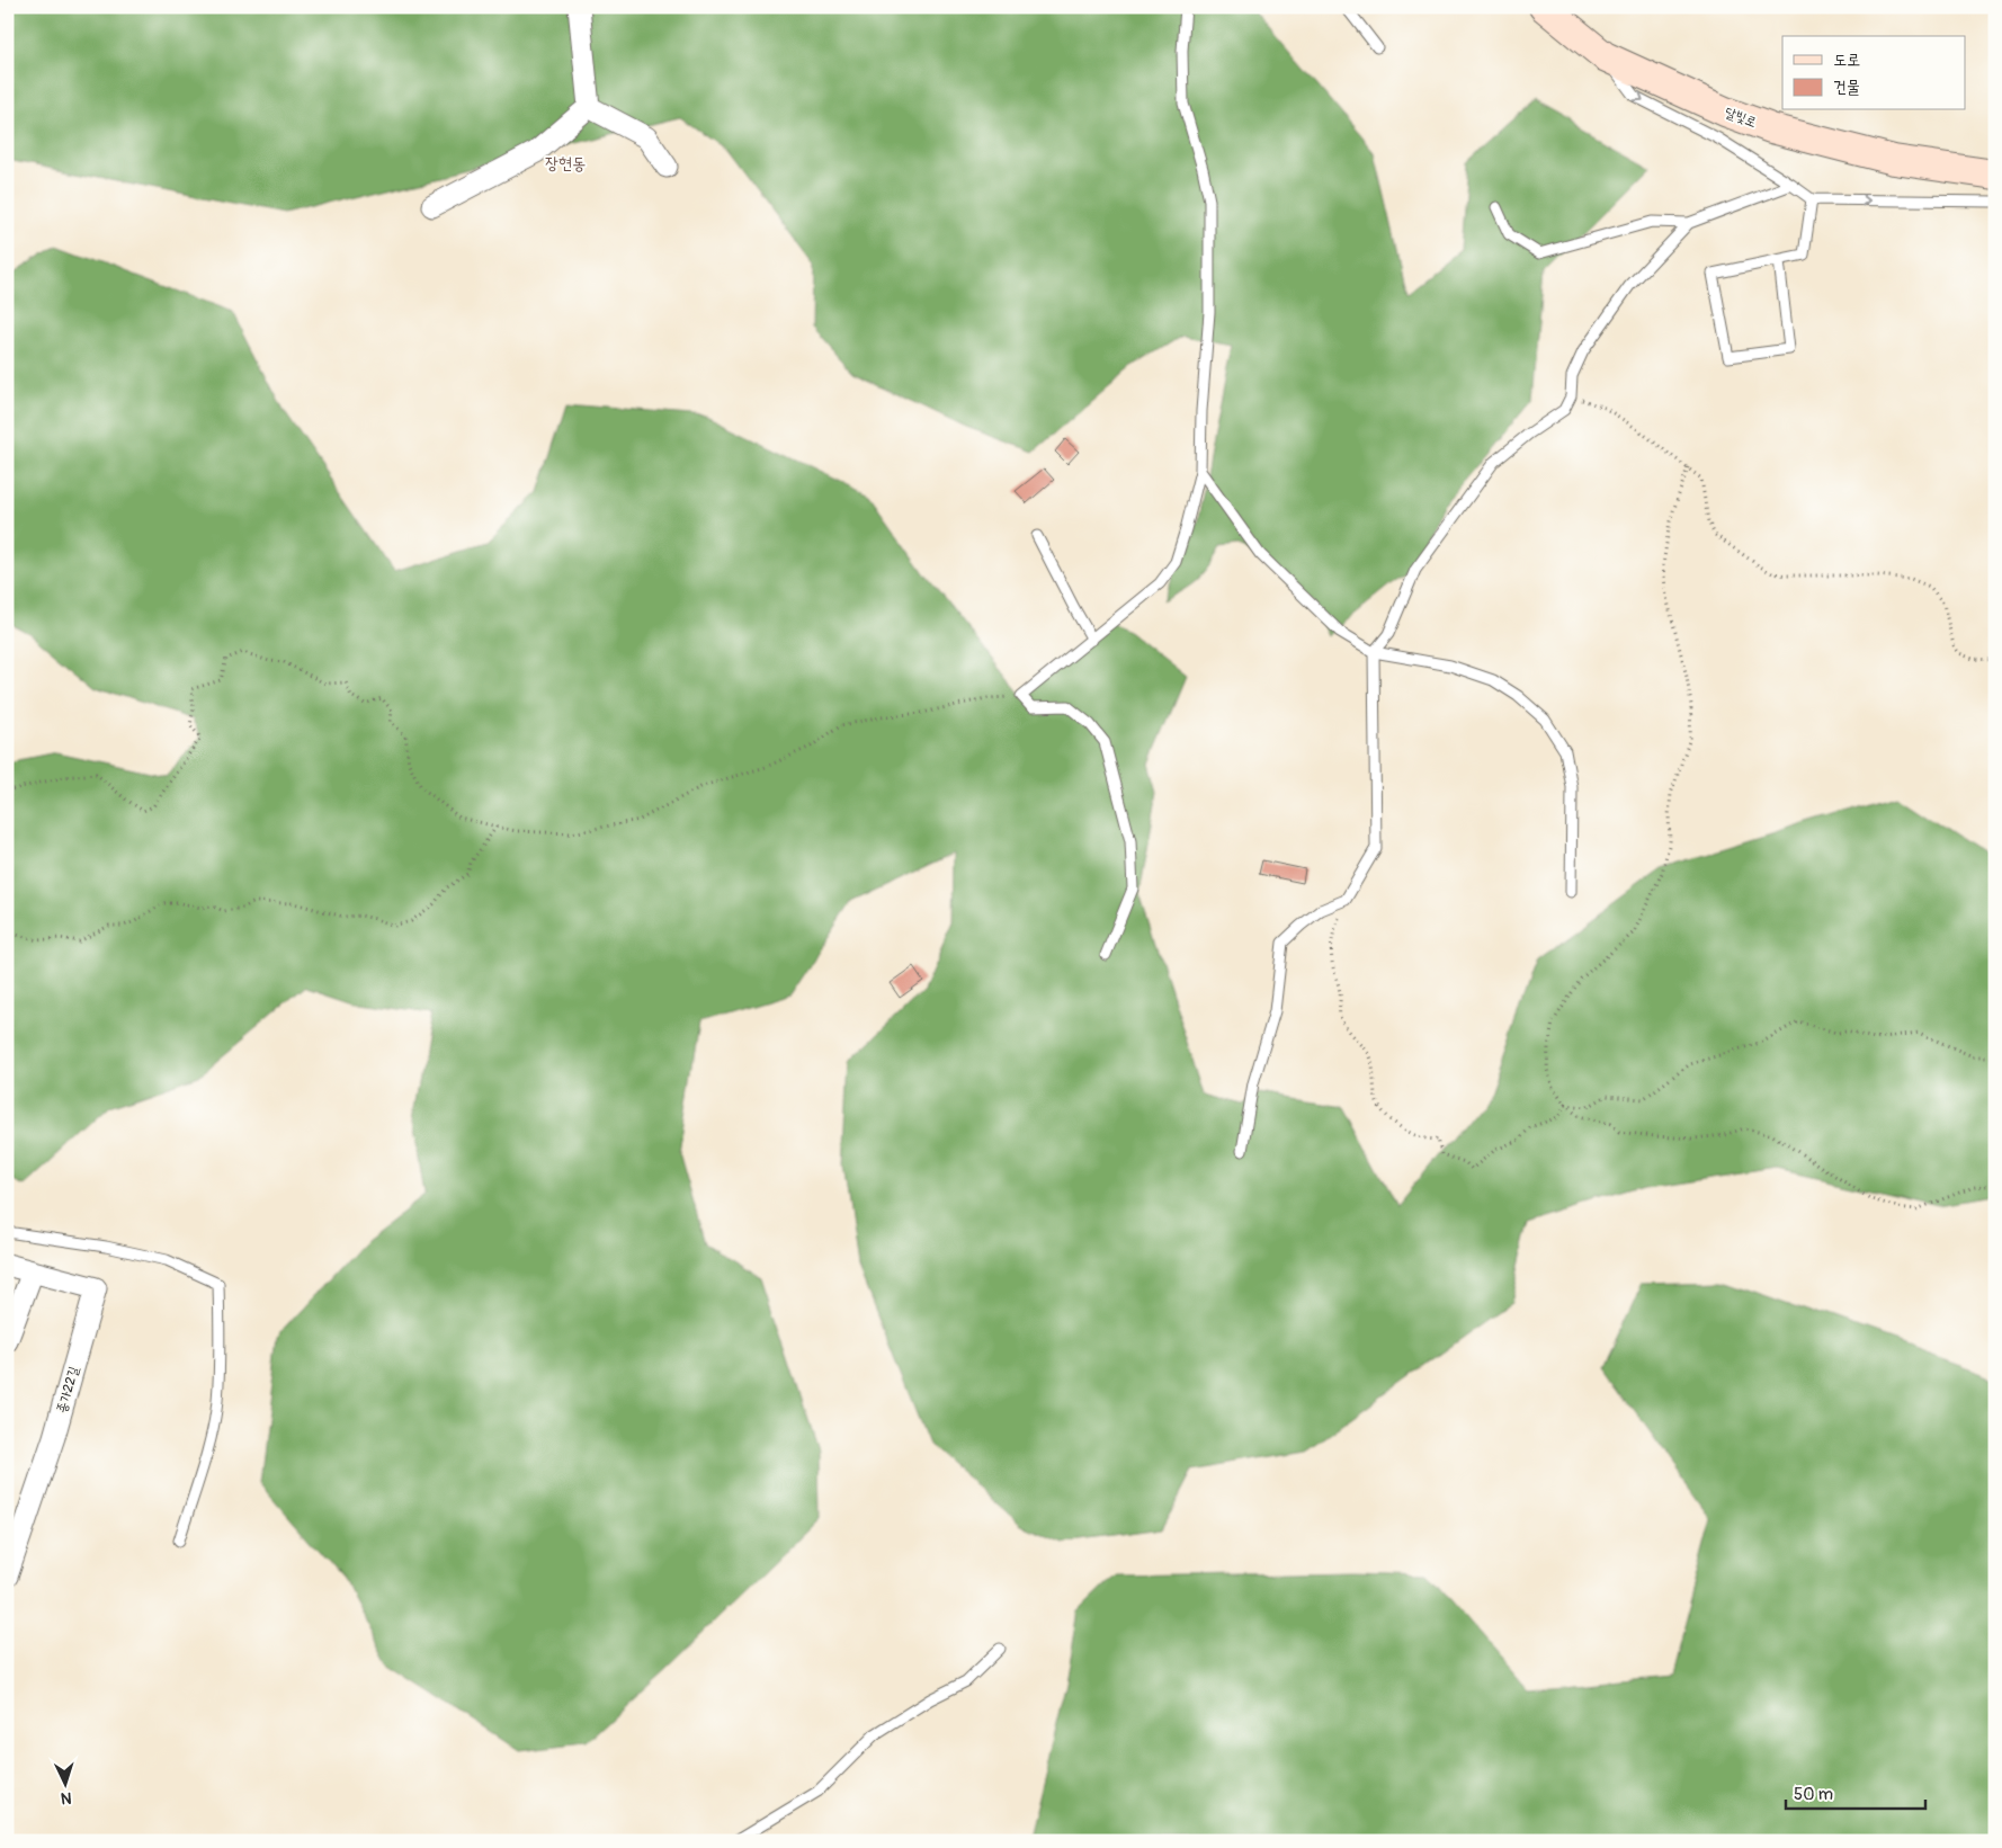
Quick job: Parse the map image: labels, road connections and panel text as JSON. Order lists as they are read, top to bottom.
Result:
{
  "streets": {
    "main road": ["달빛로"],
    "street": ["종가22길"]
  },
  "districts": ["장현동"],
  "legend": ["도로", "건물"],
  "scale_bar": "50 m",
  "north": "bottom"
}
